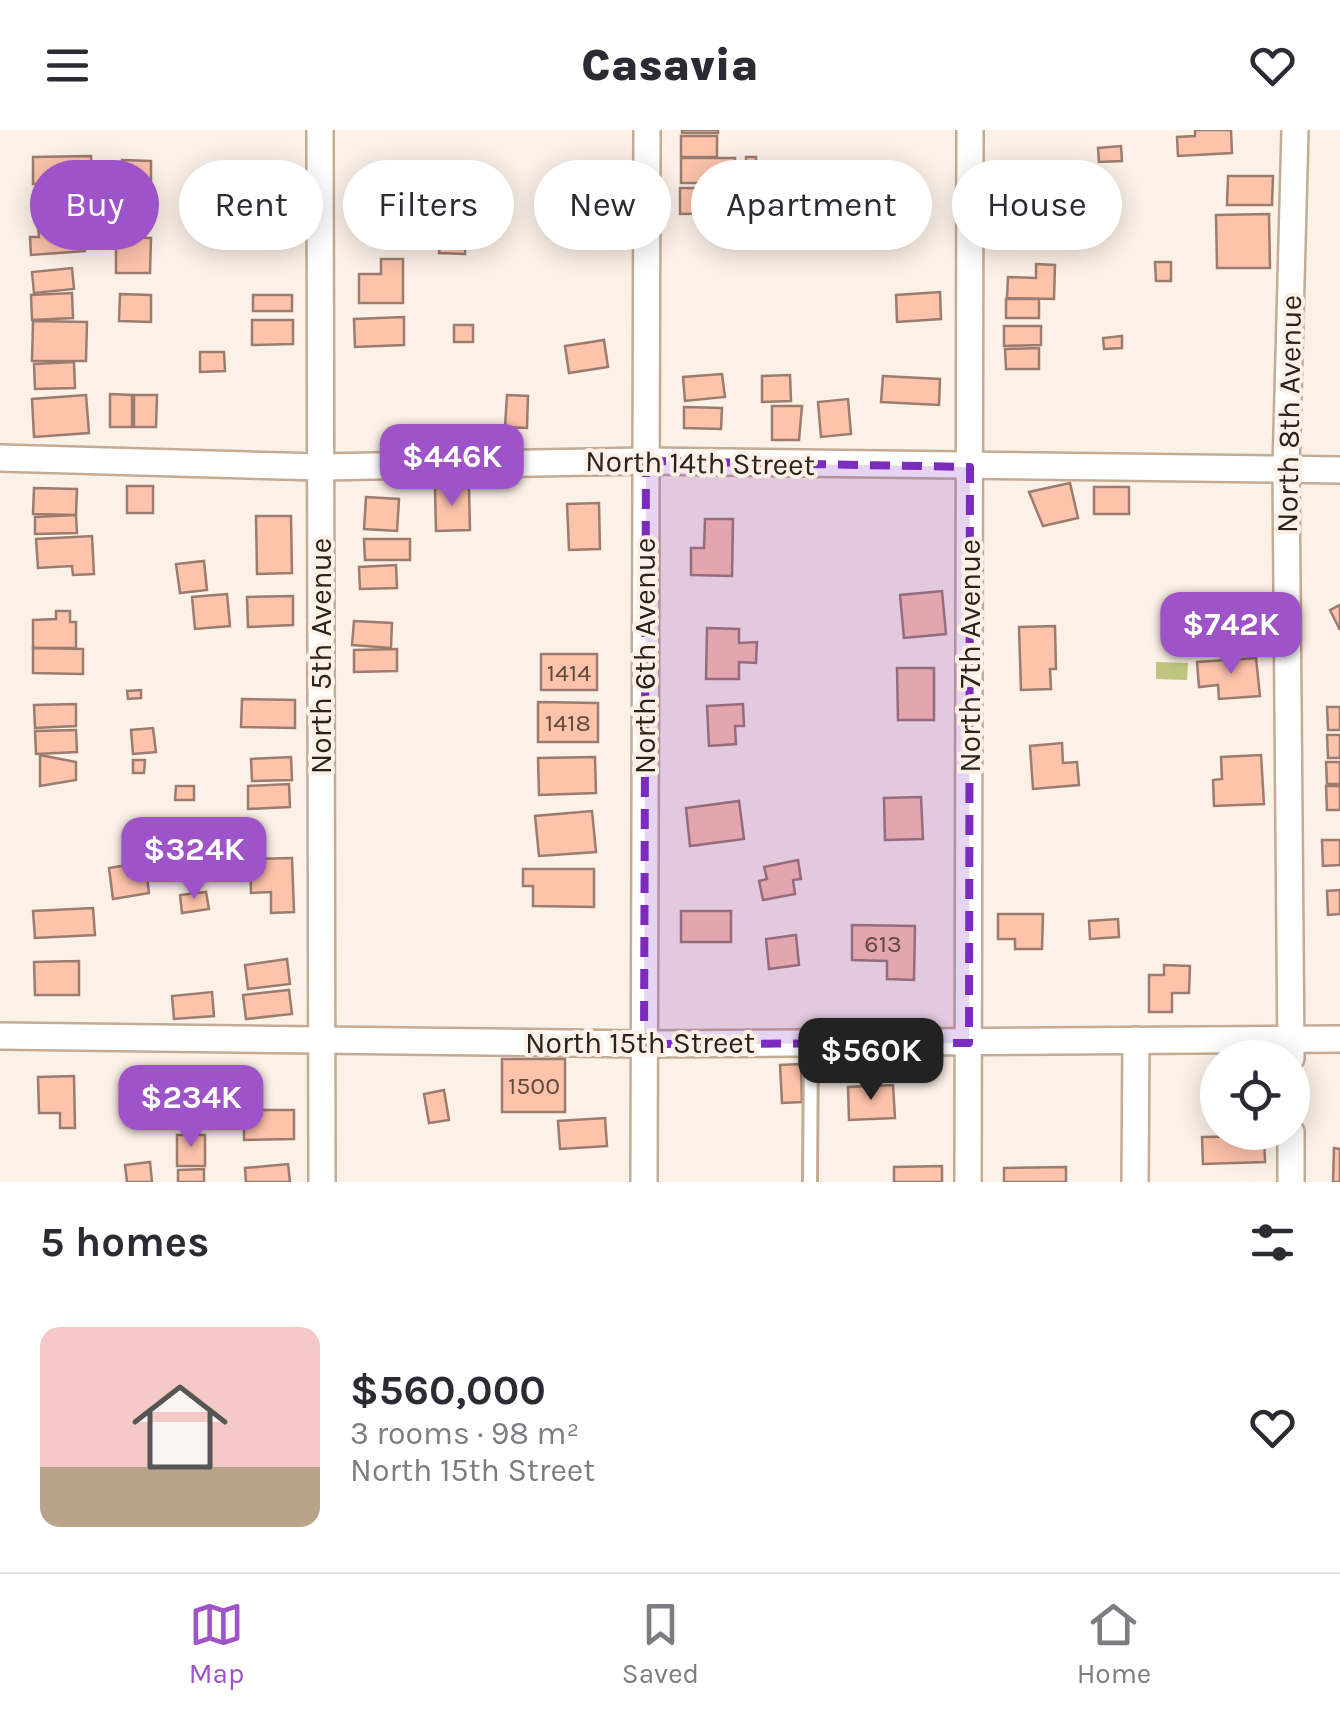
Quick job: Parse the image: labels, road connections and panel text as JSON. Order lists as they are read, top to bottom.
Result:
{
  "streets": {
    "street": [
      "North 8th Avenue",
      "North 14th Street",
      "North 5th Avenue",
      "North 6th Avenue",
      "North 7th Avenue",
      "North 15th Street"
    ]
  },
  "crossings": [
    ["North 8th Avenue", "North 14th Street"],
    ["North 14th Street", "North 5th Avenue"],
    ["North 14th Street", "North 6th Avenue"],
    ["North 14th Street", "North 7th Avenue"],
    ["North 5th Avenue", "North 15th Street"],
    ["North 6th Avenue", "North 15th Street"],
    ["North 7th Avenue", "North 15th Street"]
  ],
  "house_numbers": [
    "1414",
    "1418",
    "613",
    "1500"
  ],
  "page": {
    "header": "Casavia",
    "chip": [
      "Buy",
      "Rent",
      "Filters",
      "New",
      "Apartment",
      "House"
    ],
    "price": [
      "$446K",
      "$742K",
      "$324K",
      "$560K",
      "$234K"
    ],
    "heading": "5 homes",
    "list": [
      {
        "name": "$560,000",
        "note": "3 rooms · 98 m² · North 15th Street"
      }
    ],
    "tabs": ["Map", "Saved", "Home"]
  }
}
